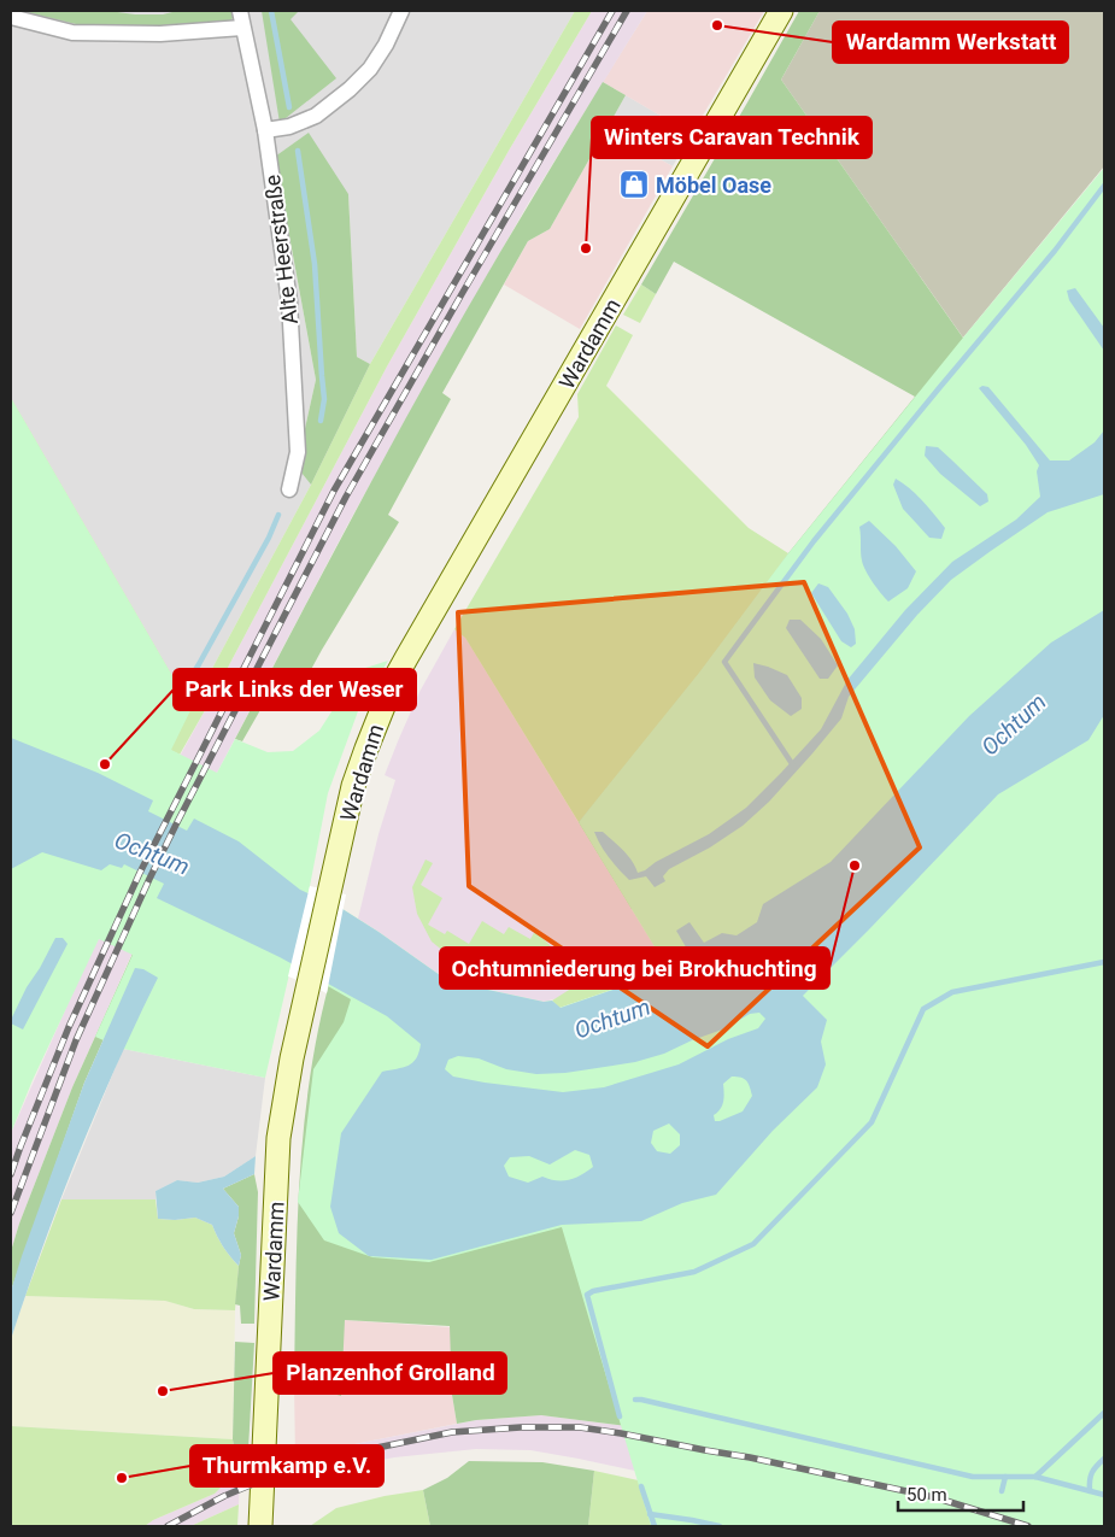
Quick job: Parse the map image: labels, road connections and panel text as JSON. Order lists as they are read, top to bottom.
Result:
{
  "streets": {
    "street": ["Alte Heerstraße", "Wardamm"]
  },
  "water": ["Ochtum"],
  "places": {
    "other": [
      "Wardamm Werkstatt",
      "Winters Caravan Technik",
      "Park Links der Weser",
      "Ochtumniederung bei Brokhuchting",
      "Planzenhof Grolland",
      "Thurmkamp e.V."
    ],
    "shop": ["Möbel Oase"]
  },
  "scale_bar": "50 m"
}
